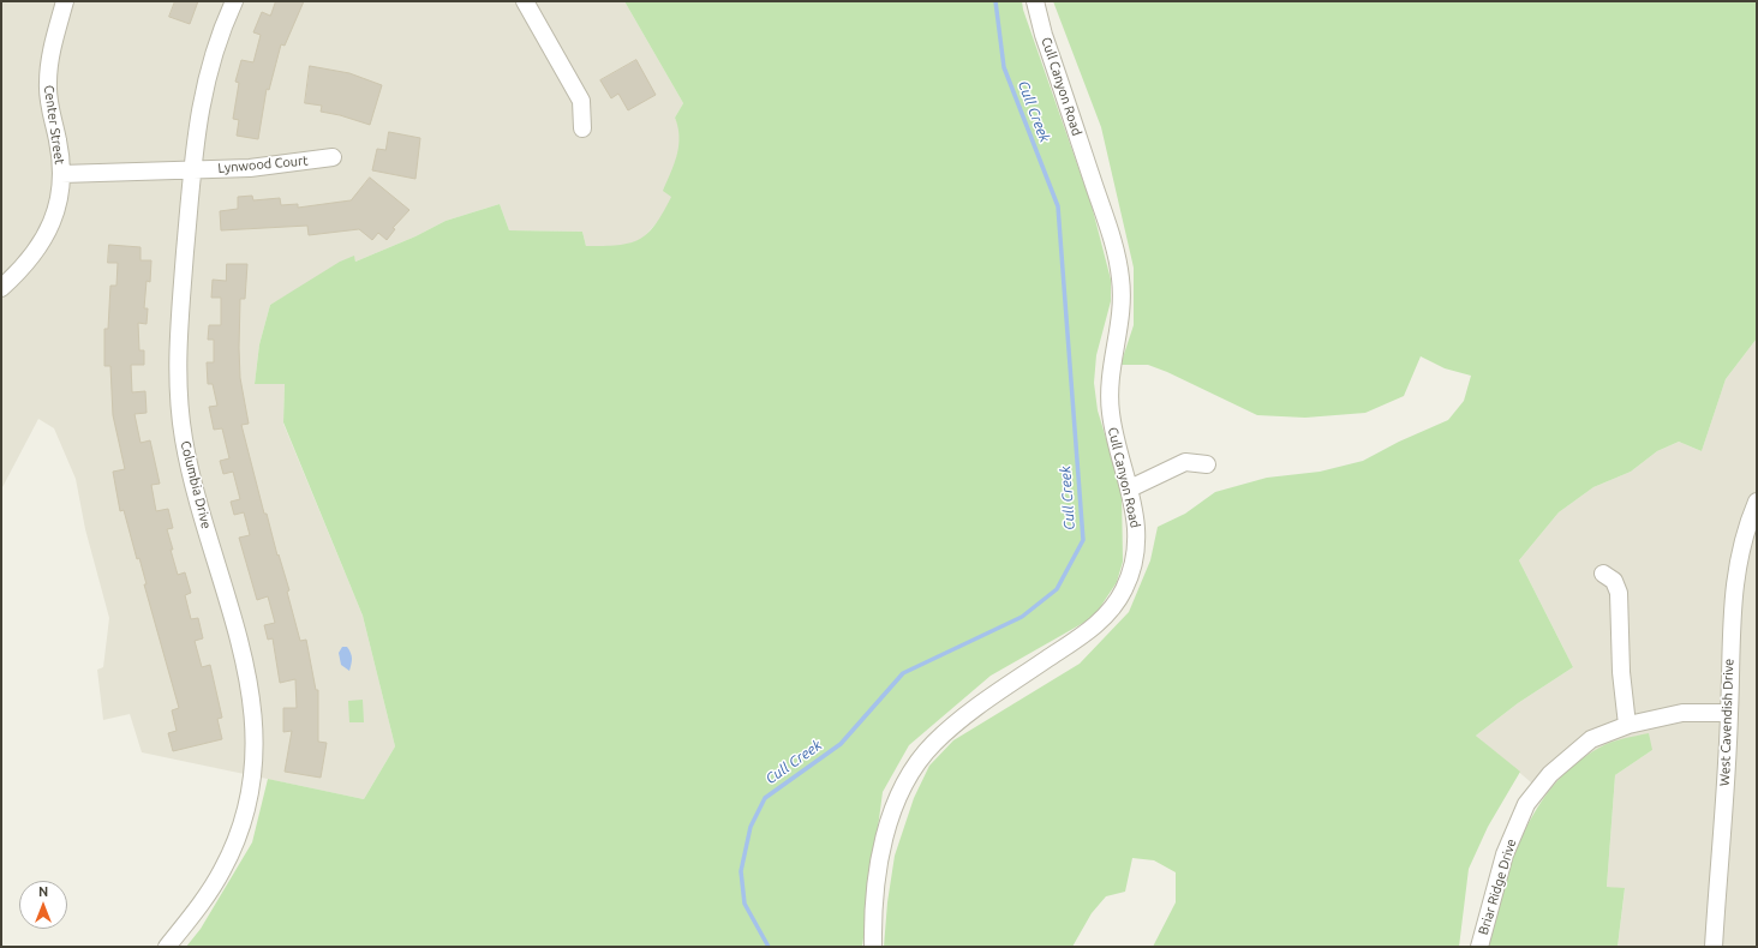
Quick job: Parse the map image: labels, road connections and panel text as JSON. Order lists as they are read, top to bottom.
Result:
{
  "streets": {
    "street": [
      "Cull Canyon Road",
      "Center Street",
      "Lynwood Court",
      "Columbia Drive",
      "West Cavendish Drive",
      "Briar Ridge Drive"
    ]
  },
  "crossings": [
    ["Center Street", "Lynwood Court"],
    ["Lynwood Court", "Columbia Drive"],
    ["West Cavendish Drive", "Briar Ridge Drive"]
  ],
  "water": ["Cull Creek"],
  "north": "top"
}
